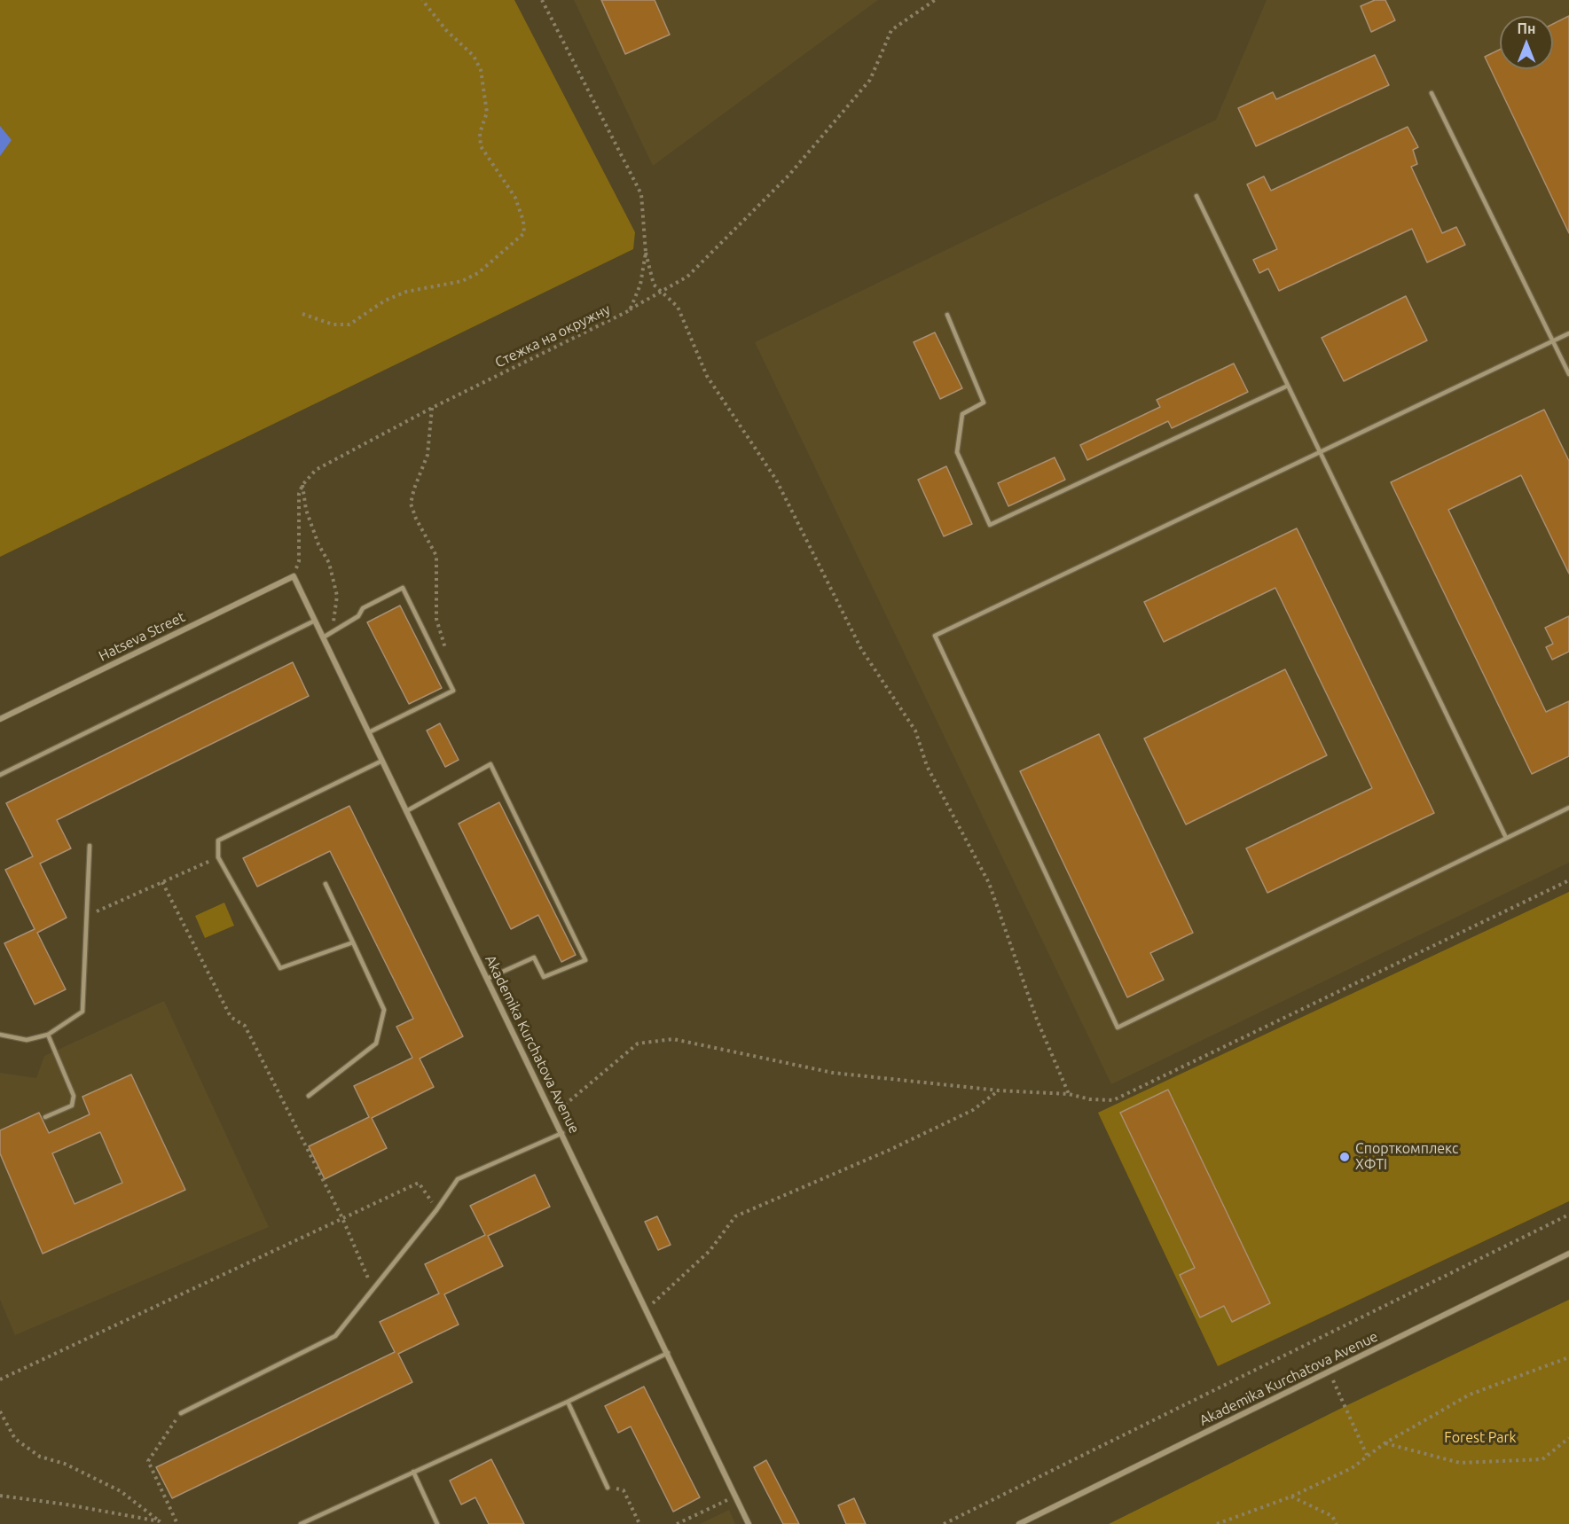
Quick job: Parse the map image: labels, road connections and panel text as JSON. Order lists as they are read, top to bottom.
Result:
{
  "streets": {
    "street": ["Hatseva Street", "Akademika Kurchatova Avenue"],
    "path": ["Стежка на окружну"]
  },
  "crossings": [
    ["Hatseva Street", "Akademika Kurchatova Avenue"]
  ],
  "parks": ["Forest Park"],
  "places": ["Спорткомплекс ХФТІ"],
  "north": "top"
}
